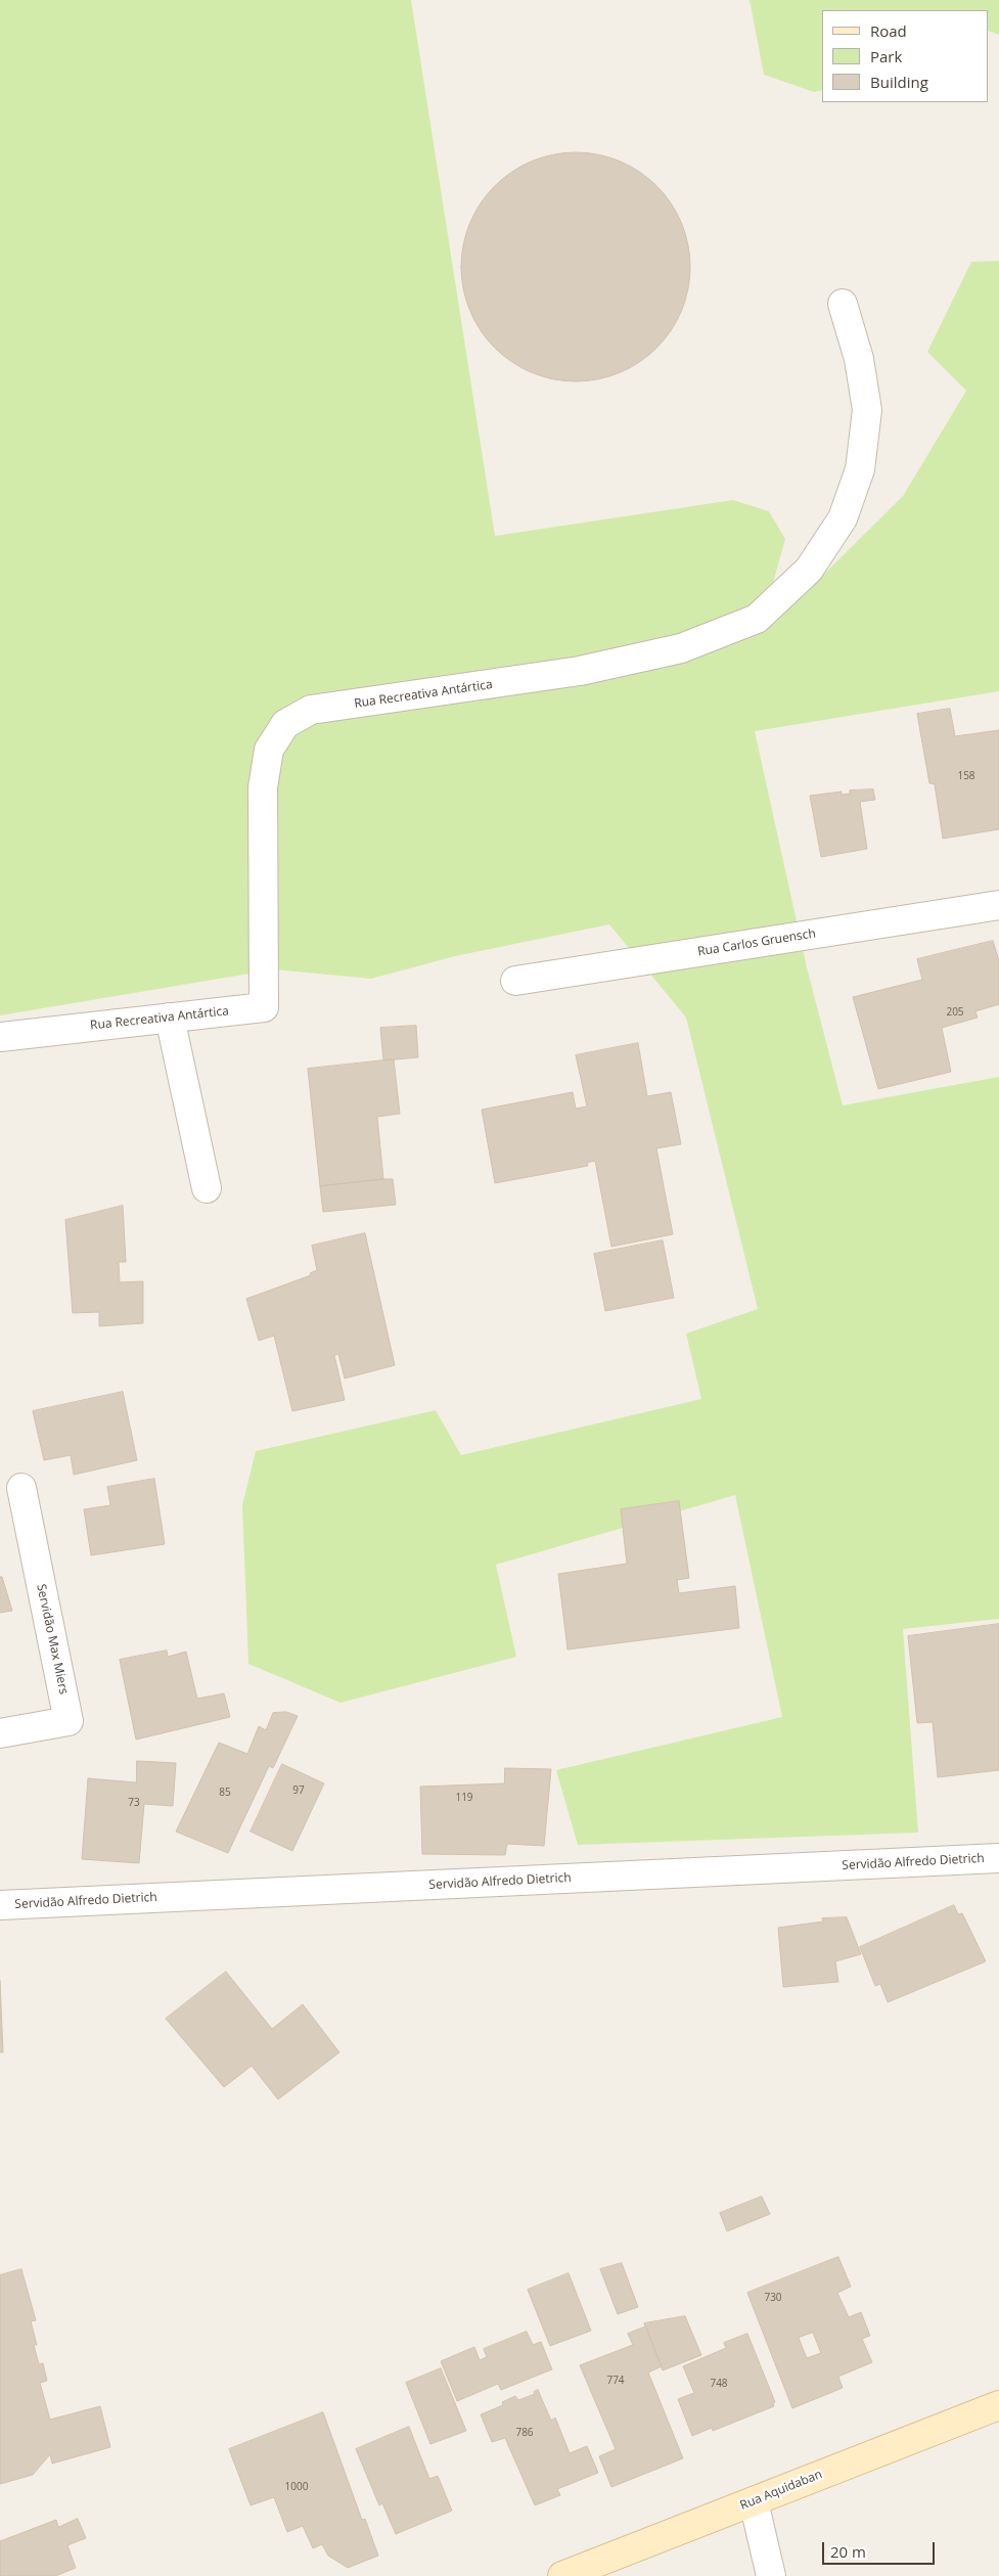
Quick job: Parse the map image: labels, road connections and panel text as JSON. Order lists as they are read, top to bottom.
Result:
{
  "streets": {
    "street": [
      "Rua Recreativa Antártica",
      "Rua Carlos Gruensch",
      "Servidão Max Miers",
      "Servidão Alfredo Dietrich",
      "Rua Aquidaban"
    ]
  },
  "house_numbers": [
    "158",
    "205",
    "97",
    "85",
    "119",
    "73",
    "730",
    "774",
    "748",
    "786",
    "1000"
  ],
  "legend": ["Road", "Park", "Building"],
  "scale_bar": "20 m"
}
